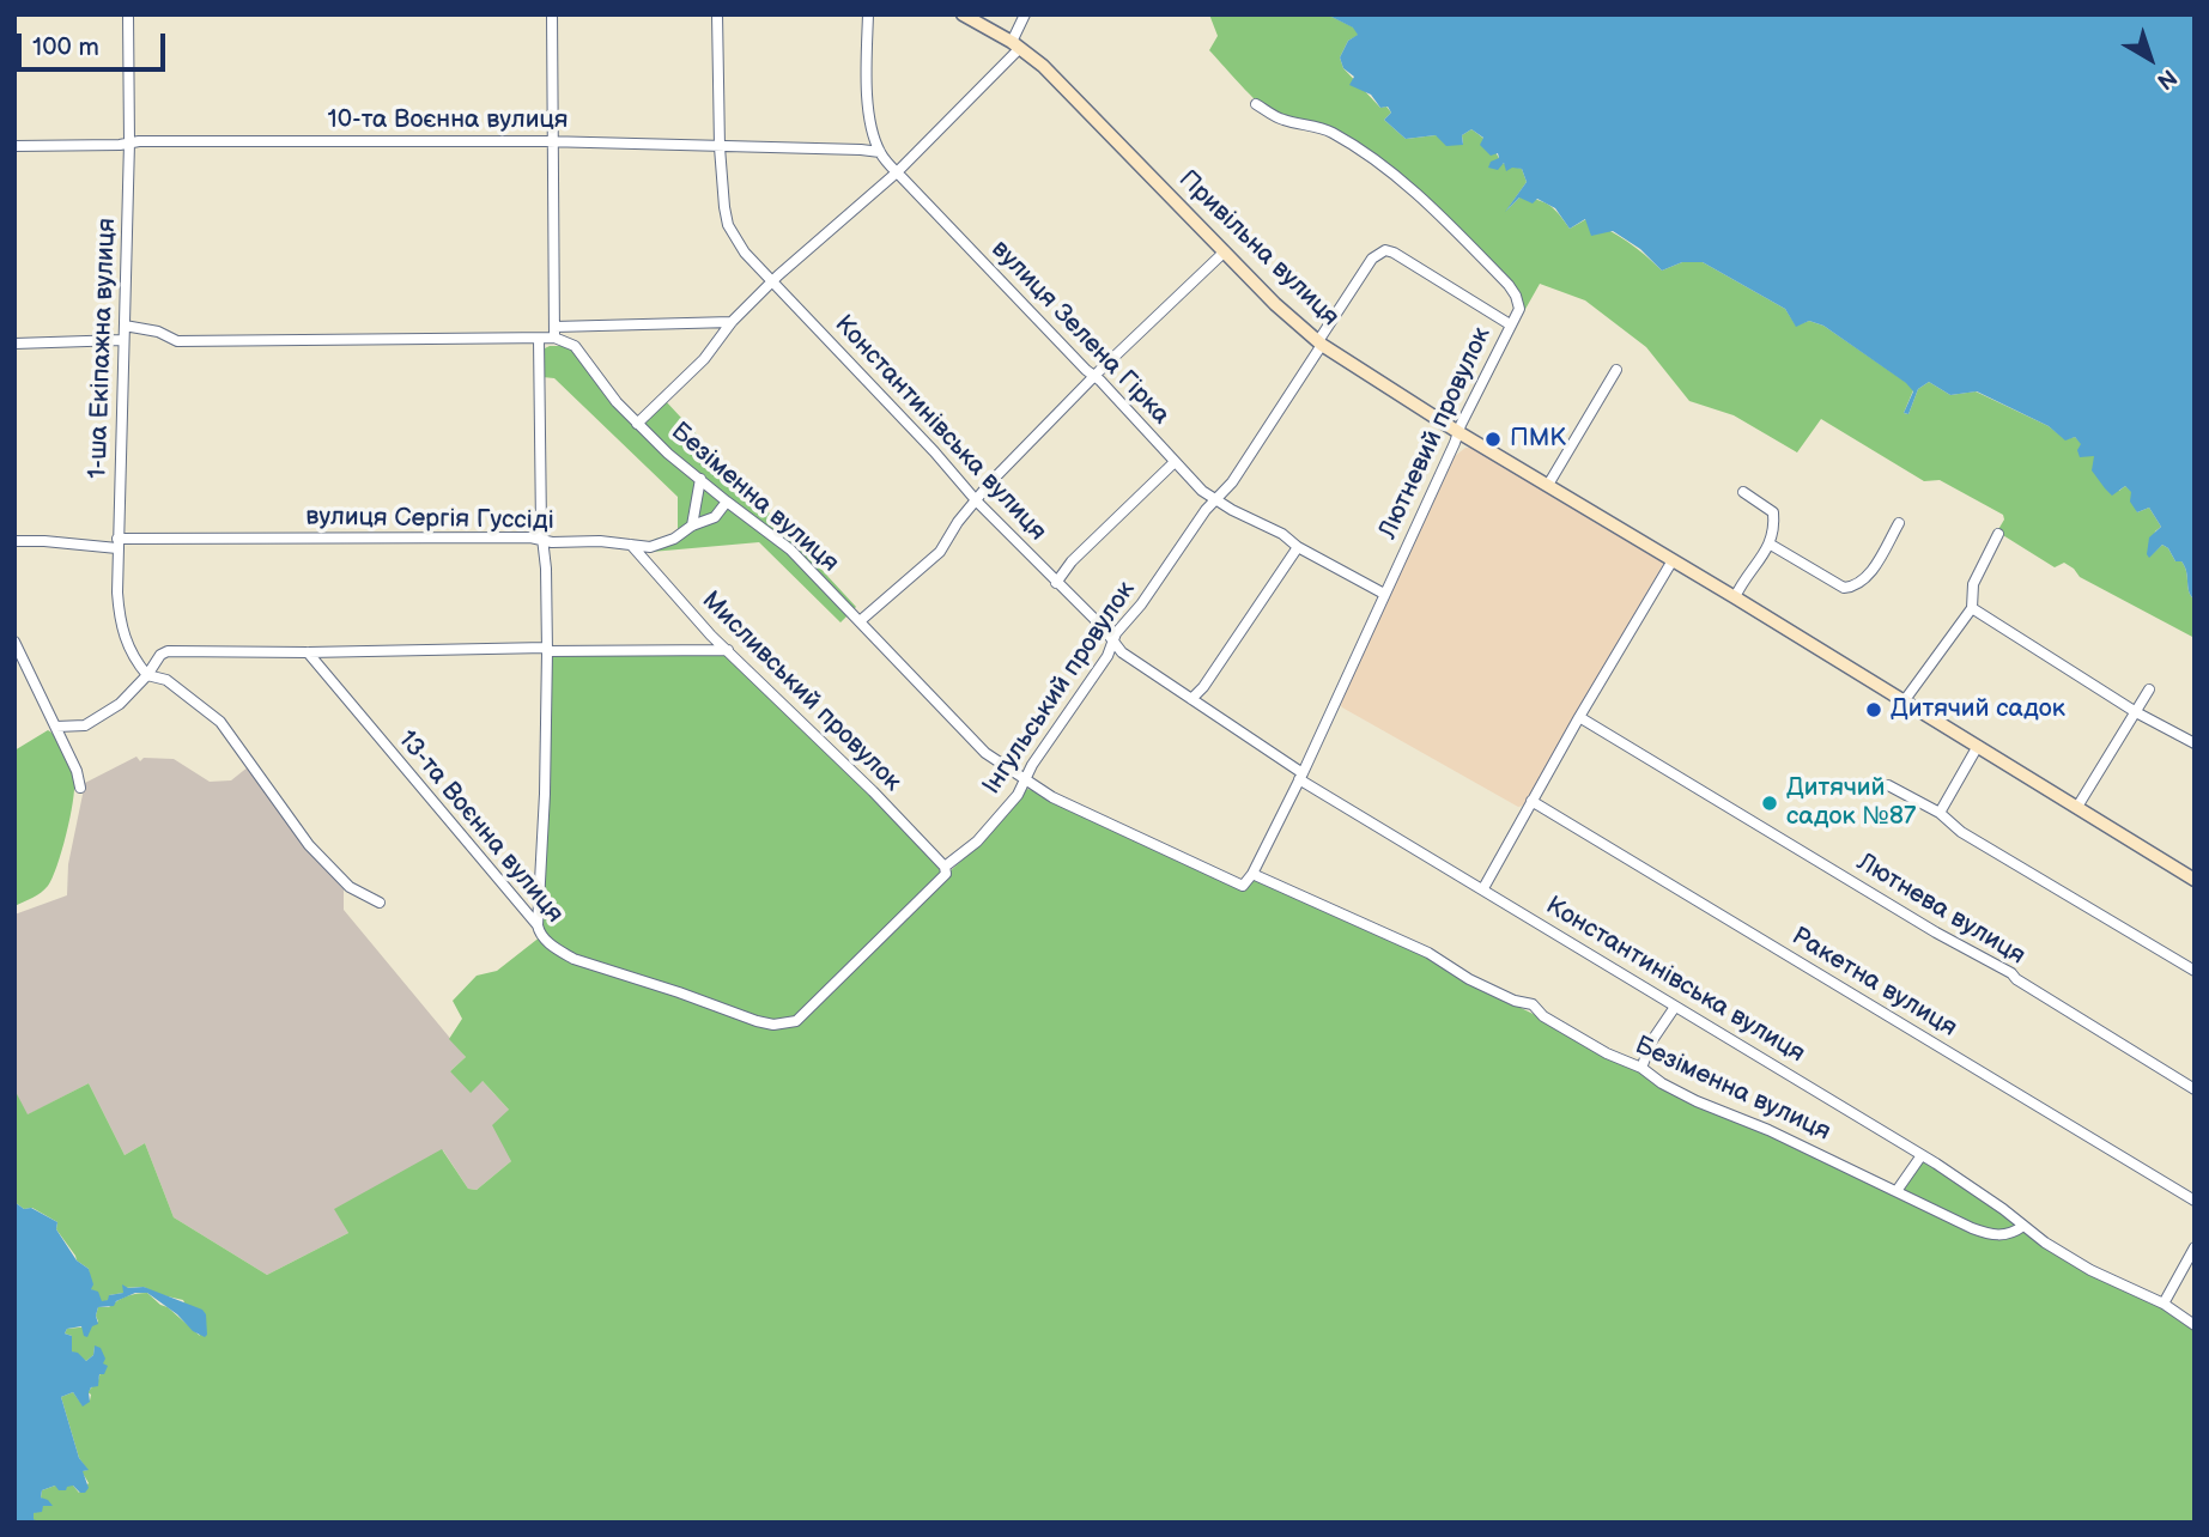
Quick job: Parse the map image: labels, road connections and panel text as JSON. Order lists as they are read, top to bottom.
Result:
{
  "streets": {
    "street": [
      "10-та Воєнна вулиця",
      "Привільна вулиця",
      "вулиця Зелена Гірка",
      "1-ша Екіпажна вулиця",
      "Константинівська вулиця",
      "Лютневий провулок",
      "Безіменна вулиця",
      "вулиця Сергія Гуссіді",
      "Інгульський провулок",
      "Мисливський провулок",
      "13-та Воєнна вулиця",
      "Лютнева вулиця",
      "Ракетна вулиця"
    ]
  },
  "crossings": [
    ["10-та Воєнна вулиця", "вулиця Зелена Гірка"],
    ["10-та Воєнна вулиця", "1-ша Екіпажна вулиця"],
    ["10-та Воєнна вулиця", "Константинівська вулиця"],
    ["Привільна вулиця", "Лютневий провулок"],
    ["Привільна вулиця", "Інгульський провулок"],
    ["вулиця Зелена Гірка", "Лютневий провулок"],
    ["вулиця Зелена Гірка", "Інгульський провулок"],
    ["1-ша Екіпажна вулиця", "вулиця Сергія Гуссіді"],
    ["Константинівська вулиця", "Лютневий провулок"],
    ["Константинівська вулиця", "Безіменна вулиця"],
    ["Константинівська вулиця", "Інгульський провулок"],
    ["Лютневий провулок", "Безіменна вулиця"],
    ["Лютневий провулок", "Інгульський провулок"],
    ["Безіменна вулиця", "вулиця Сергія Гуссіді"],
    ["Безіменна вулиця", "Інгульський провулок"],
    ["вулиця Сергія Гуссіді", "Мисливський провулок"],
    ["Інгульський провулок", "Мисливський провулок"],
    ["Інгульський провулок", "13-та Воєнна вулиця"]
  ],
  "places": ["ПМК", "Дитячий садок", "Дитячий садок №87"],
  "scale_bar": "100 m",
  "north": "bottom right"
}
